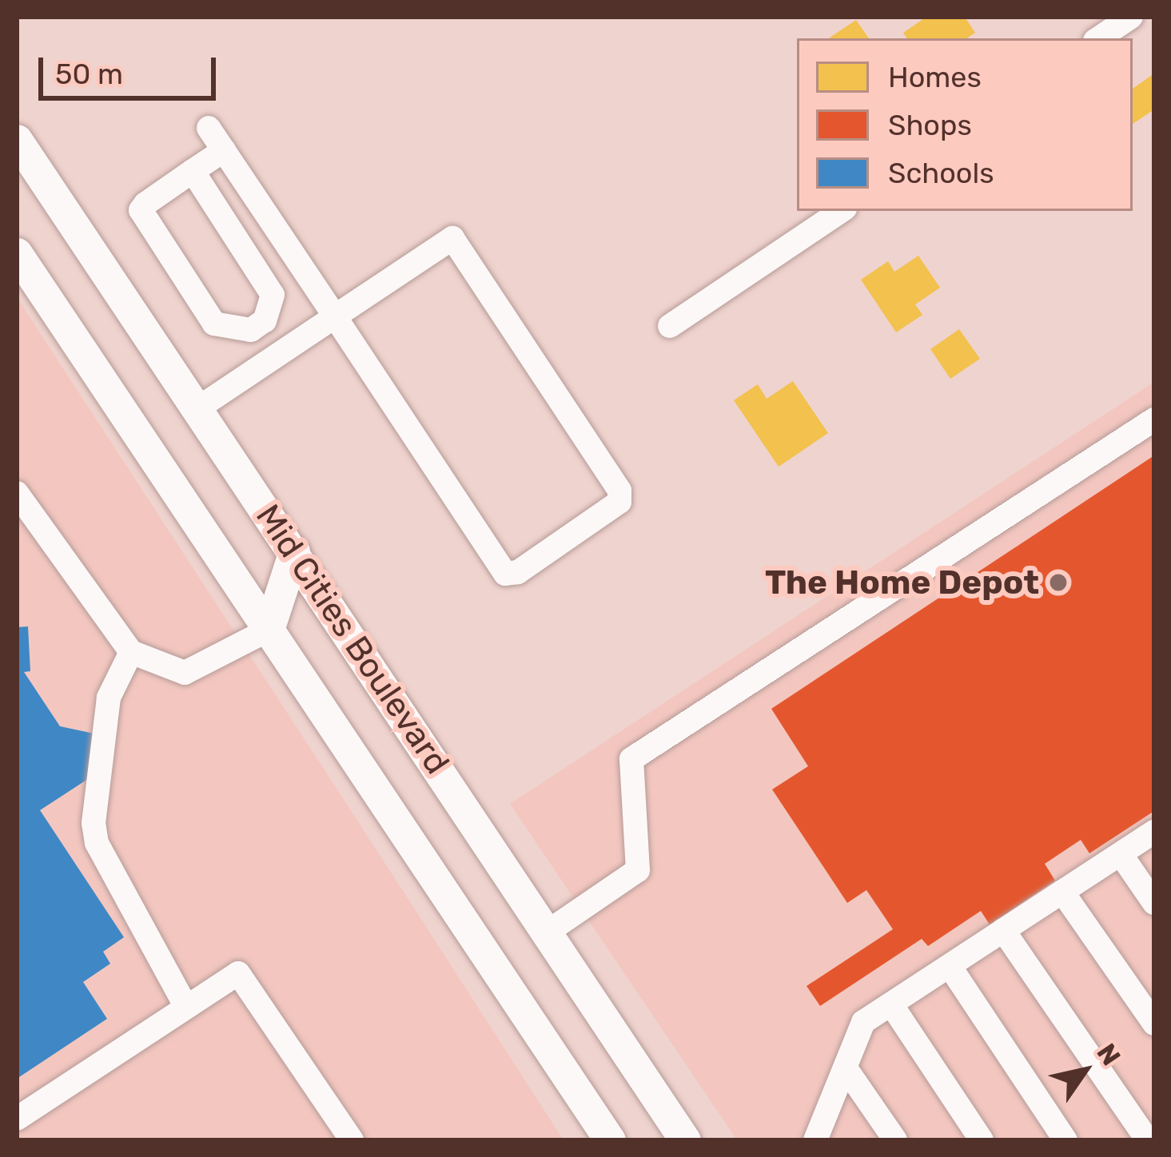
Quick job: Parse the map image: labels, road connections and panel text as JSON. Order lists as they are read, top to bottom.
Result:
{
  "streets": {
    "main road": ["Mid Cities Boulevard"]
  },
  "places": ["The Home Depot"],
  "legend": ["Homes", "Shops", "Schools"],
  "scale_bar": "50 m",
  "north": "top right"
}
